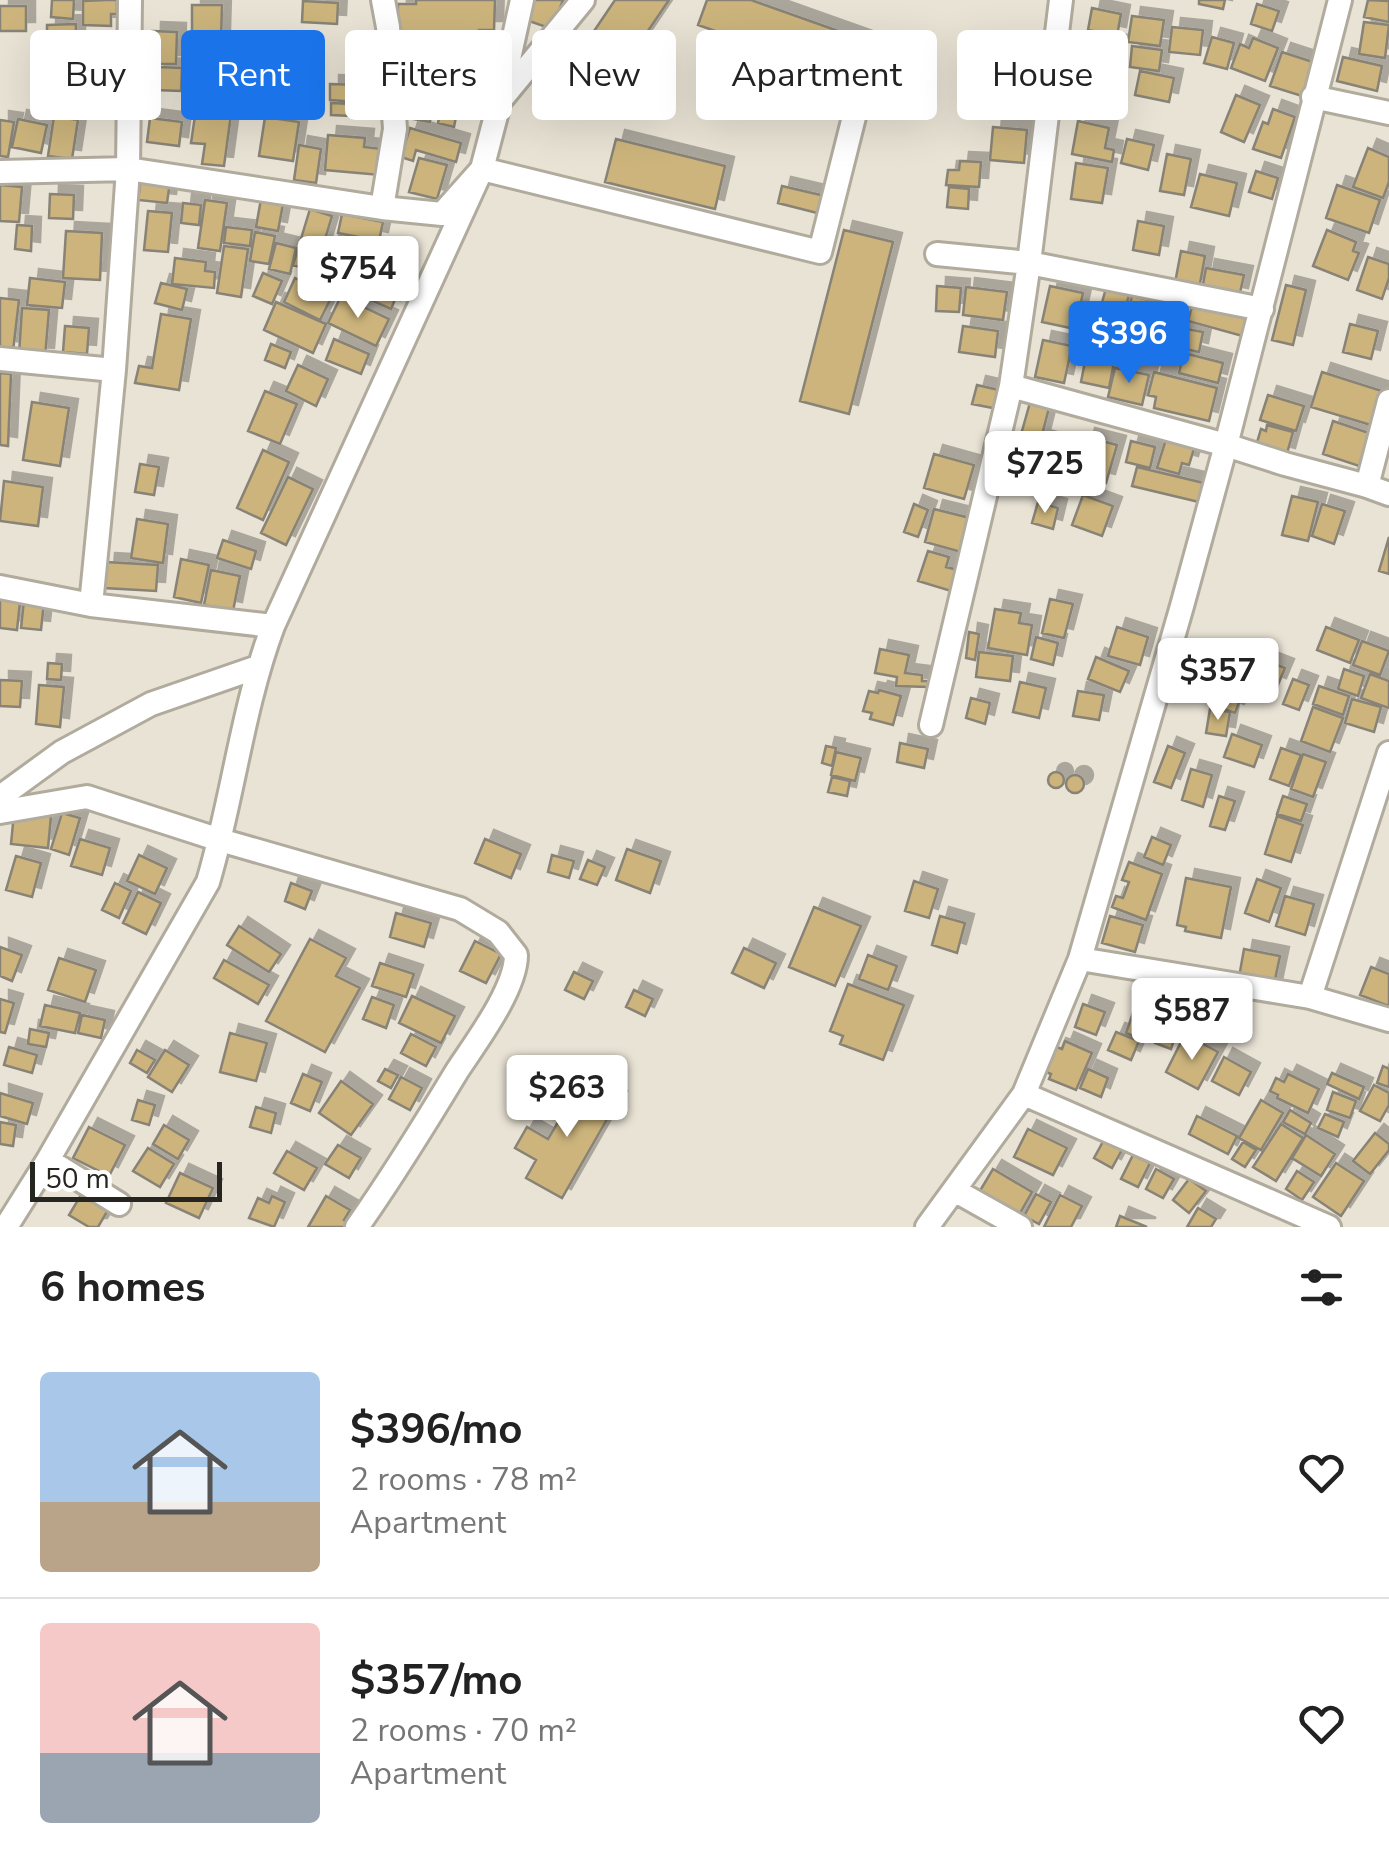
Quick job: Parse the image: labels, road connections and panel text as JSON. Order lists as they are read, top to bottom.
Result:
{
  "scale_bar": "50 m",
  "page": {
    "chip": [
      "Buy",
      "Rent",
      "Filters",
      "New",
      "Apartment",
      "House"
    ],
    "price": [
      "$754",
      "$396",
      "$725",
      "$357",
      "$587",
      "$263"
    ],
    "scale": "50 m",
    "heading": "6 homes",
    "list": [
      {
        "name": "$396/mo",
        "note": "2 rooms · 78 m² · Apartment"
      },
      {
        "name": "$357/mo",
        "note": "2 rooms · 70 m² · Apartment"
      }
    ]
  }
}
